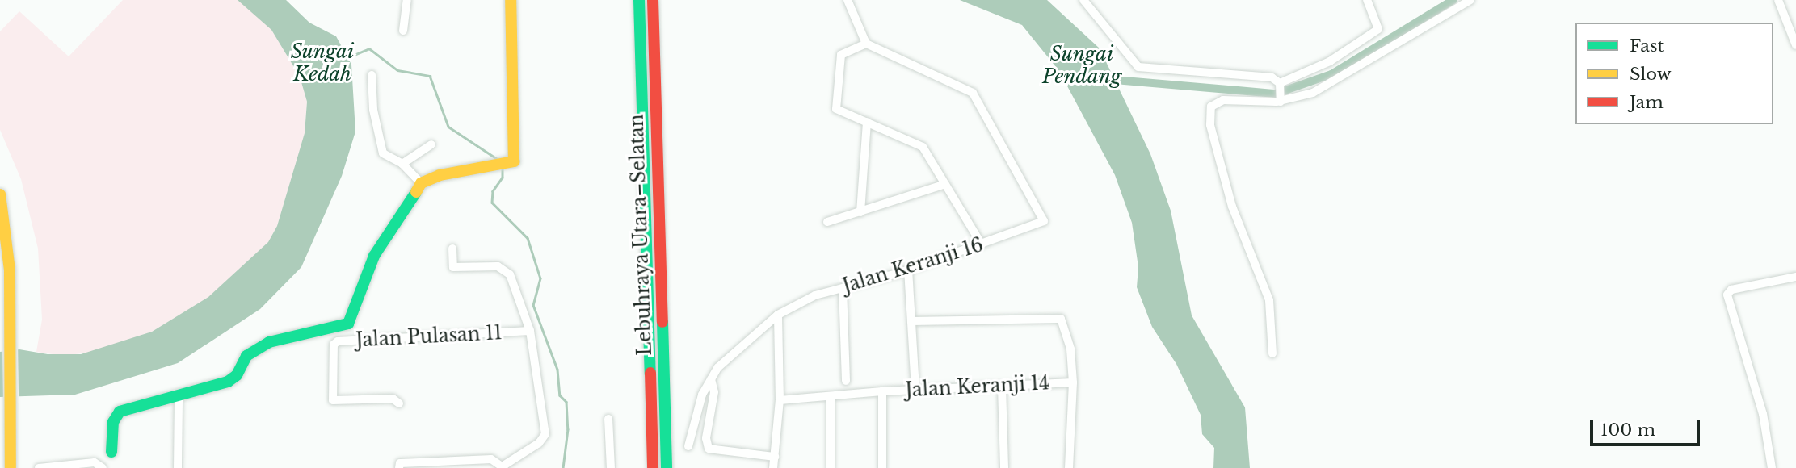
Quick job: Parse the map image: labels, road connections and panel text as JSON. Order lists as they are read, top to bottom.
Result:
{
  "streets": {
    "main road": ["Lebuhraya Utara–Selatan"],
    "street": ["Jalan Keranji 16", "Jalan Pulasan 11", "Jalan Keranji 14"]
  },
  "water": ["Sungai Kedah", "Sungai Pendang"],
  "legend": ["Fast", "Slow", "Jam"],
  "scale_bar": "100 m"
}
